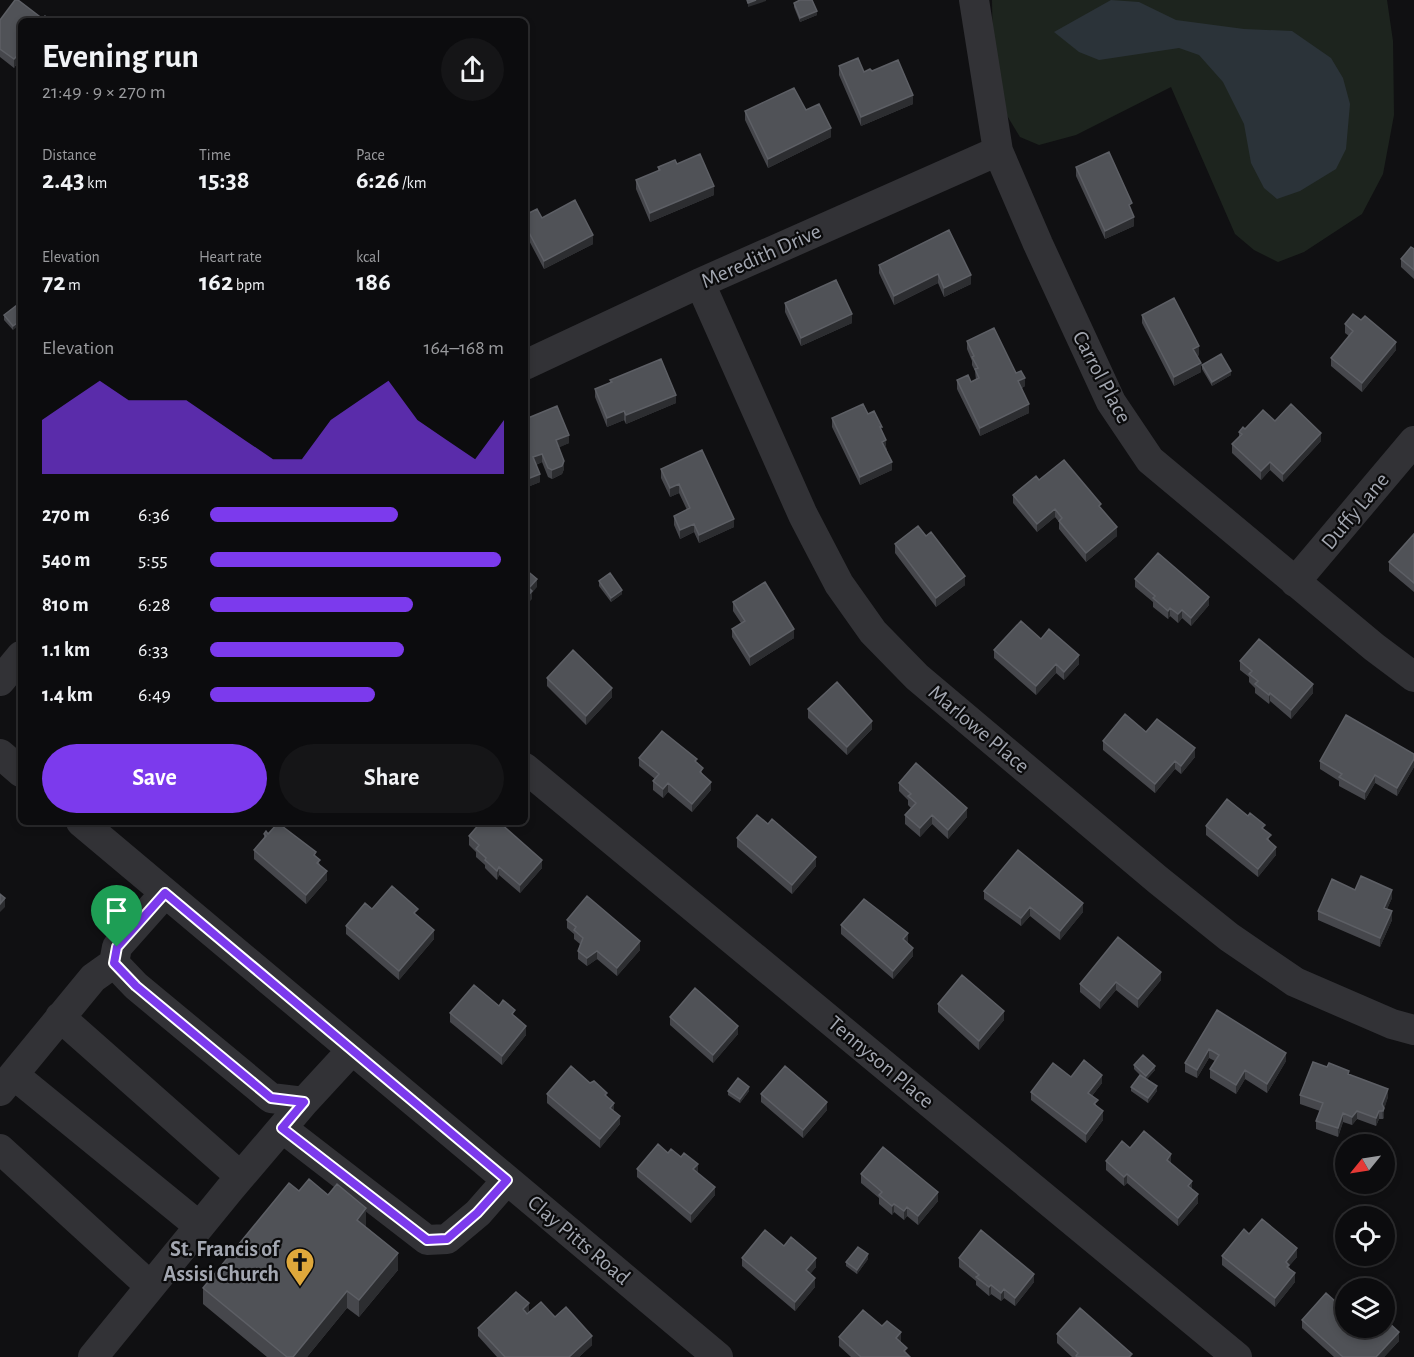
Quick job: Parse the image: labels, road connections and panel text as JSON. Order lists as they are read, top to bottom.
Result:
{
  "streets": {
    "street": [
      "Meredith Drive",
      "Carrol Place",
      "Duffy Lane",
      "Marlowe Place",
      "Tennyson Place",
      "Clay Pitts Road"
    ]
  },
  "crossings": [
    ["Meredith Drive", "Carrol Place"],
    ["Meredith Drive", "Marlowe Place"],
    ["Carrol Place", "Duffy Lane"]
  ],
  "places": {
    "church": ["St. Francis of Assisi Church"]
  },
  "north": "bottom left",
  "page": {
    "heading": ["Evening run", "21:49 · 9 × 270 m"],
    "stats": [
      ["Distance", "2.43 km"],
      ["Time", "15:38"],
      ["Pace", "6:26 /km"],
      ["Elevation", "72 m"],
      ["Heart rate", "162 bpm"],
      ["kcal", "186"]
    ],
    "chart": ["Elevation", "164–168 m"],
    "list": [
      {
        "name": "270 m",
        "note": "6:36"
      },
      {
        "name": "540 m",
        "note": "5:55"
      },
      {
        "name": "810 m",
        "note": "6:28"
      },
      {
        "name": "1.1 km",
        "note": "6:33"
      },
      {
        "name": "1.4 km",
        "note": "6:49"
      }
    ],
    "buttons": ["Save", "Share"]
  }
}
